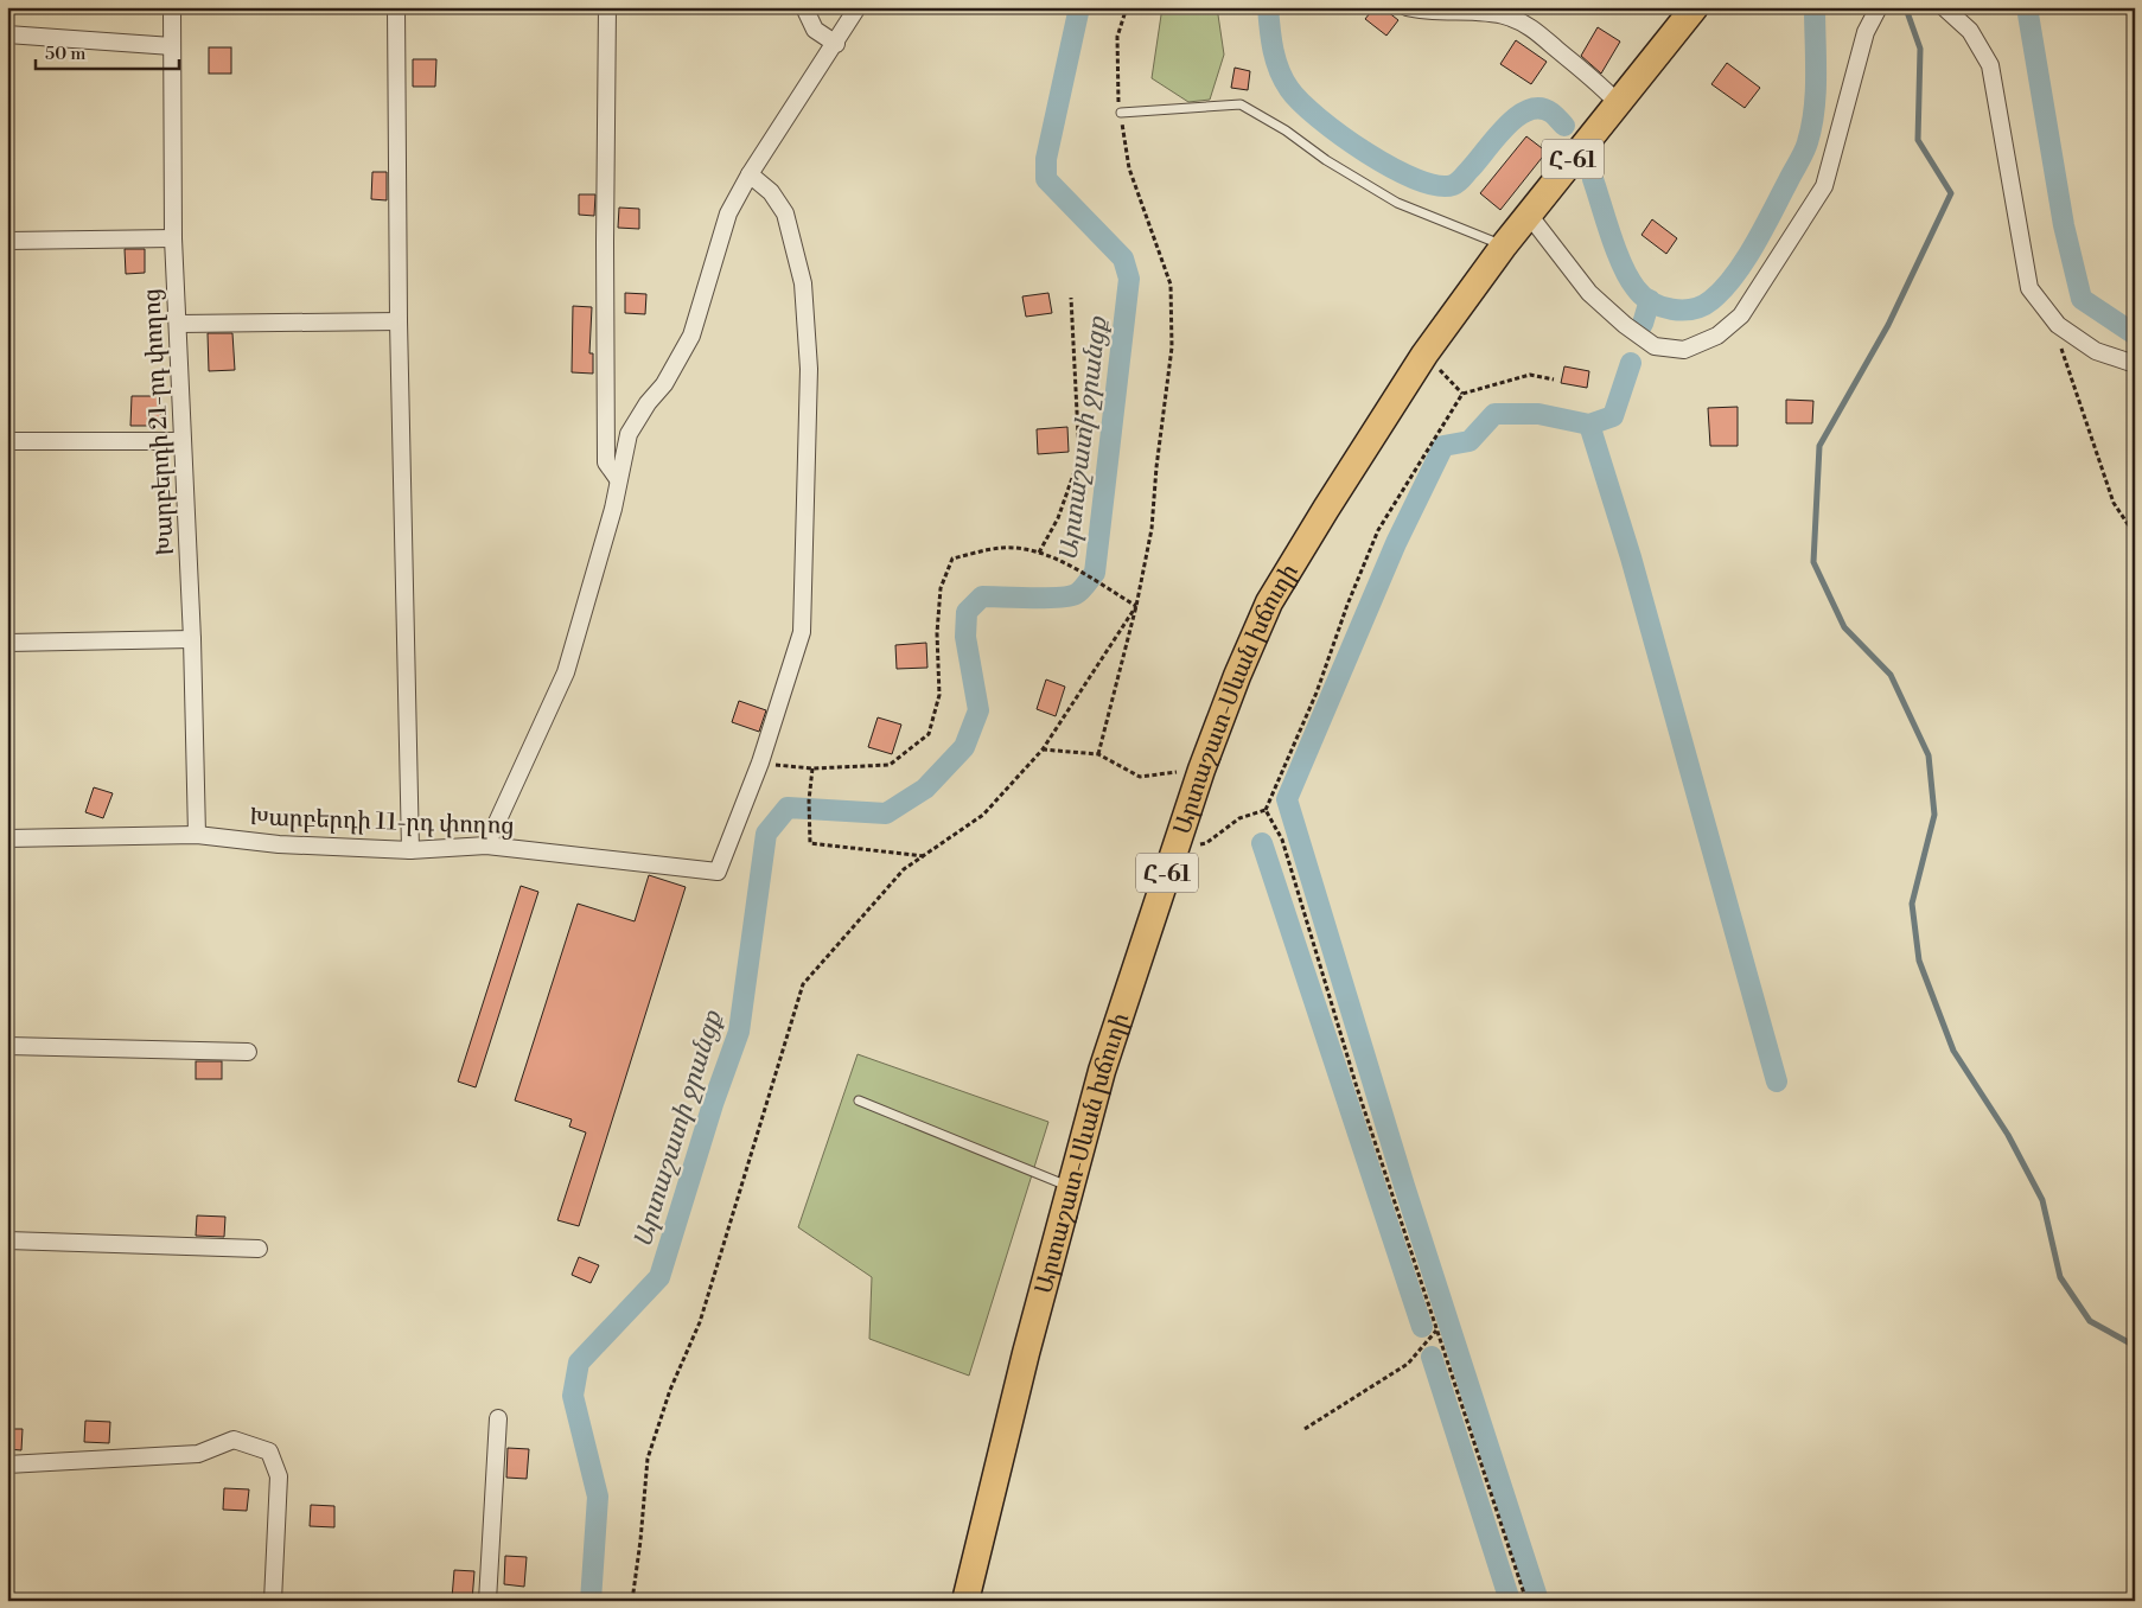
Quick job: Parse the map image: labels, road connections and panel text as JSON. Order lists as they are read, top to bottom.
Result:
{
  "streets": {
    "main road": ["Հ-61", "Արտաշատ-Սևան խճուղի"],
    "street": ["Խարբերդի 21-րդ փողոց", "Խարբերդի 11-րդ փողոց"]
  },
  "crossings": [
    ["Խարբերդի 21-րդ փողոց", "Խարբերդի 11-րդ փողոց"]
  ],
  "water": ["Արտաշատի ջրանցք"],
  "scale_bar": "50 m"
}
